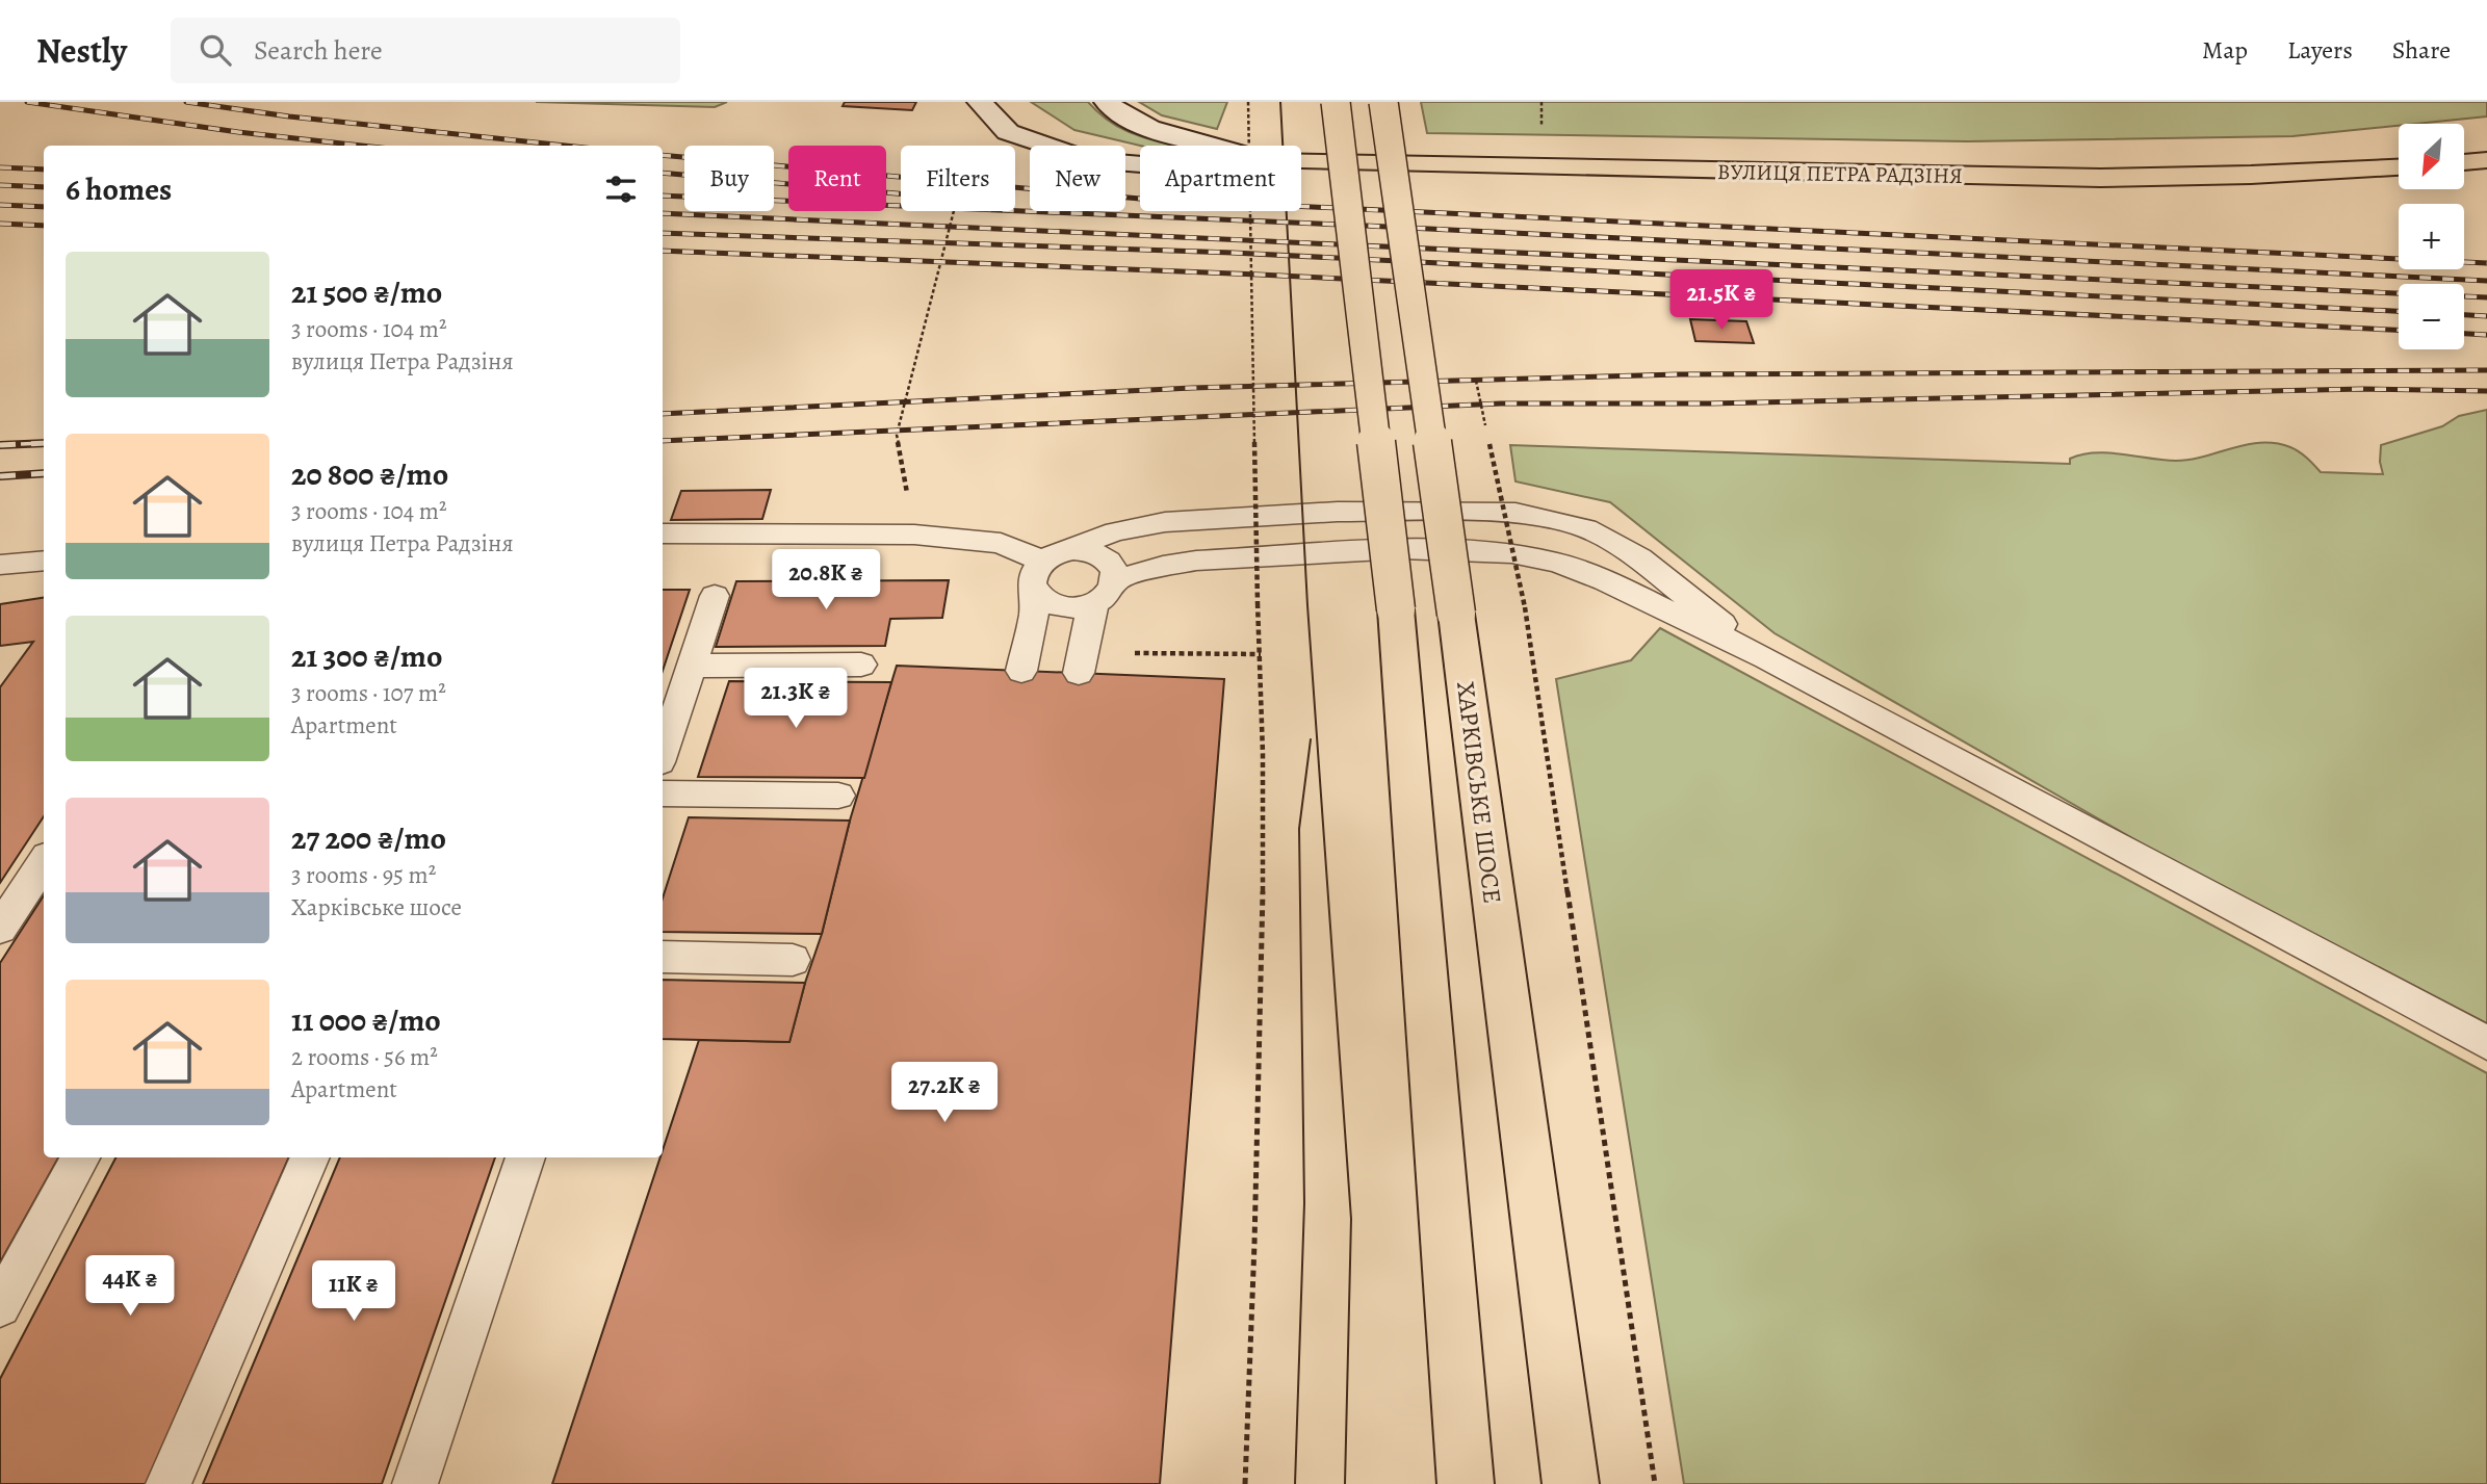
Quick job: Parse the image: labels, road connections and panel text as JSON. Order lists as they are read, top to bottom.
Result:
{
  "streets": {
    "main road": ["ВУЛИЦЯ ПЕТРА РАДЗІНЯ", "ХАРКІВСЬКЕ ШОСЕ"]
  },
  "north": "bottom left",
  "page": {
    "header": "Nestly",
    "search": "Search here",
    "nav": ["Map", "Layers", "Share"],
    "map_buttons": ["+", "−"],
    "chip": [
      "Buy",
      "Rent",
      "Filters",
      "New",
      "Apartment"
    ],
    "heading": "6 homes",
    "list": [
      {
        "name": "21 500 ₴/mo",
        "note": "3 rooms · 104 m² · вулиця Петра Радзіня"
      },
      {
        "name": "20 800 ₴/mo",
        "note": "3 rooms · 104 m² · вулиця Петра Радзіня"
      },
      {
        "name": "21 300 ₴/mo",
        "note": "3 rooms · 107 m² · Apartment"
      },
      {
        "name": "27 200 ₴/mo",
        "note": "3 rooms · 95 m² · Харківське шосе"
      },
      {
        "name": "11 000 ₴/mo",
        "note": "2 rooms · 56 m² · Apartment"
      }
    ],
    "price": [
      "21.5K ₴",
      "20.8K ₴",
      "21.3K ₴",
      "27.2K ₴",
      "44K ₴",
      "11K ₴"
    ]
  }
}
